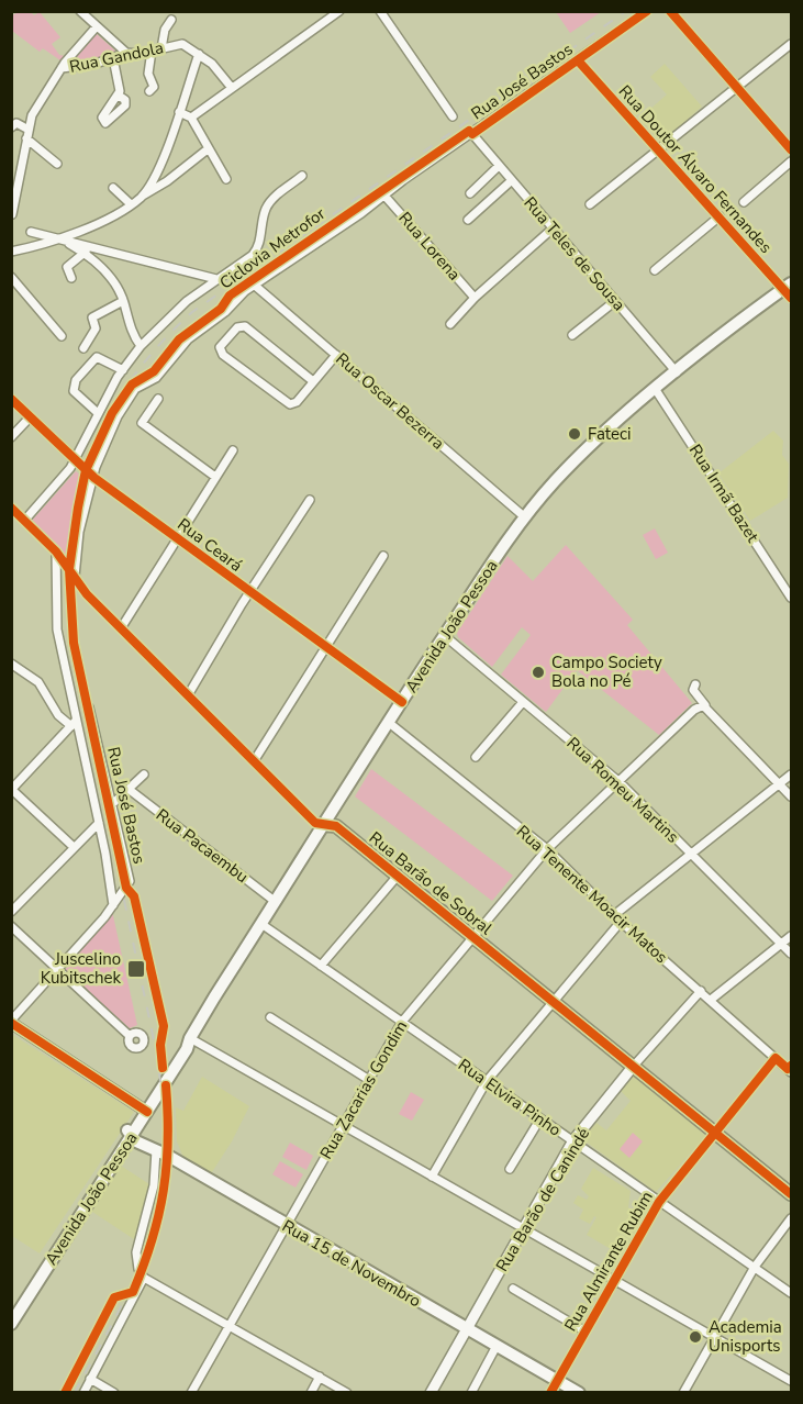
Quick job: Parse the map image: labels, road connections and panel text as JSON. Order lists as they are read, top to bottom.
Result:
{
  "streets": {
    "main road": [
      "Avenida João Pessoa",
      "Rua Barão de Sobral",
      "Rua Barão de Canindé",
      "Rua 15 de Novembro"
    ],
    "street": [
      "Rua Gandola",
      "Rua José Bastos",
      "Rua Doutor Álvaro Fernandes",
      "Rua Lorena",
      "Rua Teles de Sousa",
      "Rua Oscar Bezerra",
      "Rua Irmã Bazet",
      "Rua Ceará",
      "Rua Romeu Martins",
      "Rua Pacaembu",
      "Rua Tenente Moacir Matos",
      "Rua Zacarias Gondim",
      "Rua Elvira Pinho",
      "Rua Almirante Rubim"
    ],
    "cycle path": ["Ciclovia Metrofor"]
  },
  "crossings": [
    ["Rua José Bastos", "Rua Doutor Álvaro Fernandes"],
    ["Rua José Bastos", "Rua Lorena"],
    ["Rua José Bastos", "Rua Teles de Sousa"],
    ["Rua José Bastos", "Rua Oscar Bezerra"],
    ["Rua José Bastos", "Rua Ceará"],
    ["Rua José Bastos", "Rua Barão de Sobral"],
    ["Rua Doutor Álvaro Fernandes", "Avenida João Pessoa"],
    ["Rua Teles de Sousa", "Avenida João Pessoa"],
    ["Rua Oscar Bezerra", "Avenida João Pessoa"],
    ["Rua Irmã Bazet", "Avenida João Pessoa"],
    ["Rua Ceará", "Avenida João Pessoa"],
    ["Avenida João Pessoa", "Rua Romeu Martins"],
    ["Avenida João Pessoa", "Rua Pacaembu"],
    ["Avenida João Pessoa", "Rua Barão de Sobral"],
    ["Avenida João Pessoa", "Rua Tenente Moacir Matos"],
    ["Avenida João Pessoa", "Rua Elvira Pinho"],
    ["Avenida João Pessoa", "Rua 15 de Novembro"],
    ["Rua Romeu Martins", "Rua Zacarias Gondim"],
    ["Rua Barão de Sobral", "Rua Zacarias Gondim"],
    ["Rua Barão de Sobral", "Rua Barão de Canindé"],
    ["Rua Barão de Sobral", "Rua Almirante Rubim"],
    ["Rua Tenente Moacir Matos", "Rua Zacarias Gondim"],
    ["Rua Tenente Moacir Matos", "Rua Barão de Canindé"],
    ["Rua Tenente Moacir Matos", "Rua Almirante Rubim"],
    ["Rua Zacarias Gondim", "Rua Elvira Pinho"],
    ["Rua Zacarias Gondim", "Rua 15 de Novembro"],
    ["Rua Elvira Pinho", "Rua Barão de Canindé"],
    ["Rua Elvira Pinho", "Rua Almirante Rubim"],
    ["Rua Barão de Canindé", "Rua 15 de Novembro"],
    ["Rua Almirante Rubim", "Rua 15 de Novembro"]
  ],
  "places": {
    "other": ["Fateci", "Campo Society Bola no Pé", "Academia Unisports"],
    "transit": ["Juscelino Kubitschek"]
  }
}
